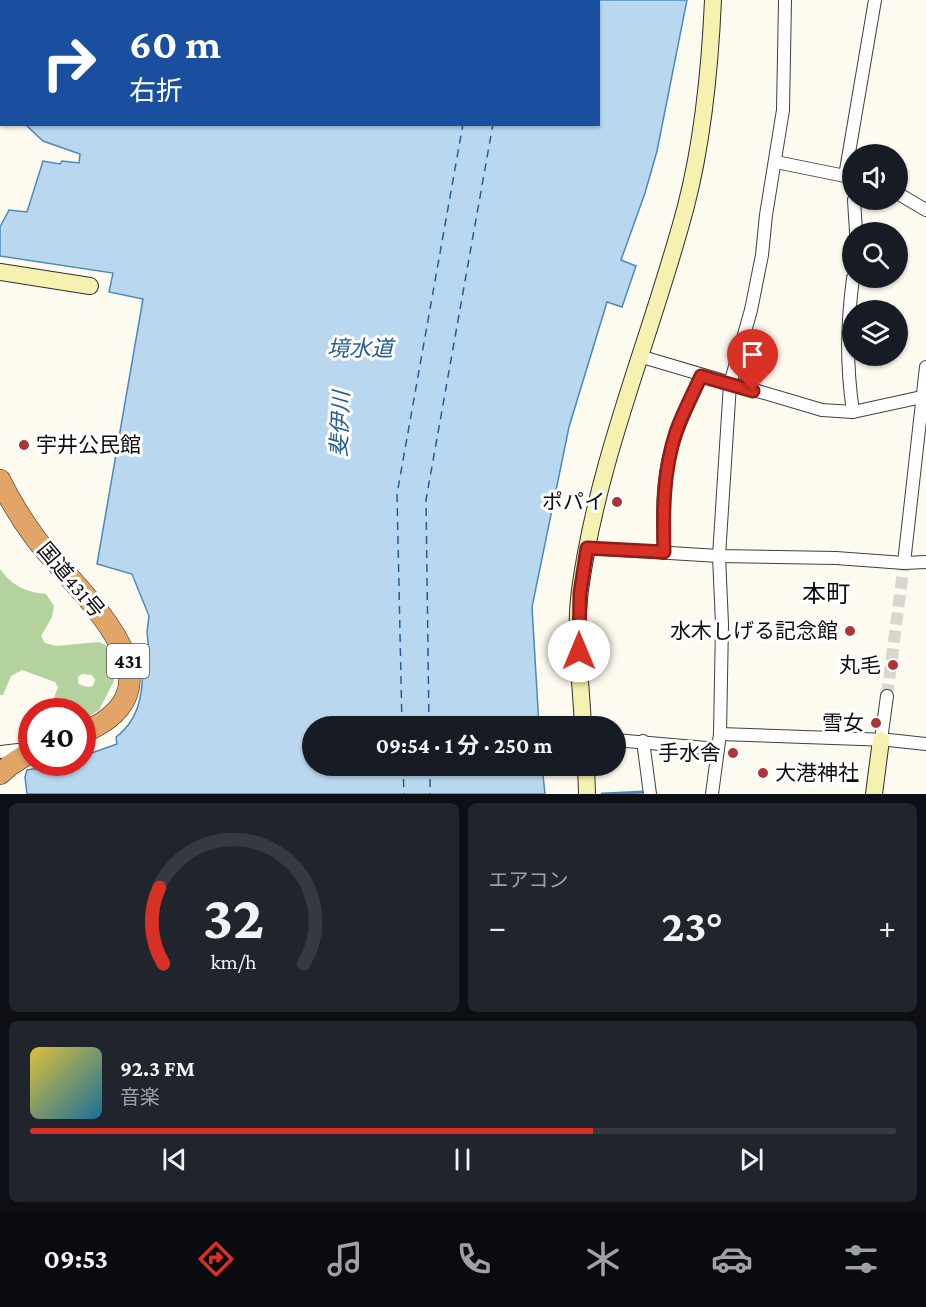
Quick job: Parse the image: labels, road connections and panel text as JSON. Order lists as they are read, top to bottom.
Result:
{
  "streets": {
    "highway": ["国道431号", "431"]
  },
  "districts": ["本町"],
  "water": ["境水道", "斐伊川"],
  "places": [
    "宇井公民館",
    "ポパイ",
    "水木しげる記念館",
    "丸毛",
    "雪女",
    "手水舎",
    "大港神社"
  ],
  "page": {
    "turn": ["60 m", "右折"],
    "limit": "40",
    "trip": "09:54 · 1 分 · 250 m",
    "tile": "エアコン",
    "heat": ["−", "23°", "+"],
    "song": ["92.3 FM", "音楽"],
    "tabs": "09:53",
    "gauge": ["32", "km/h"]
  }
}
